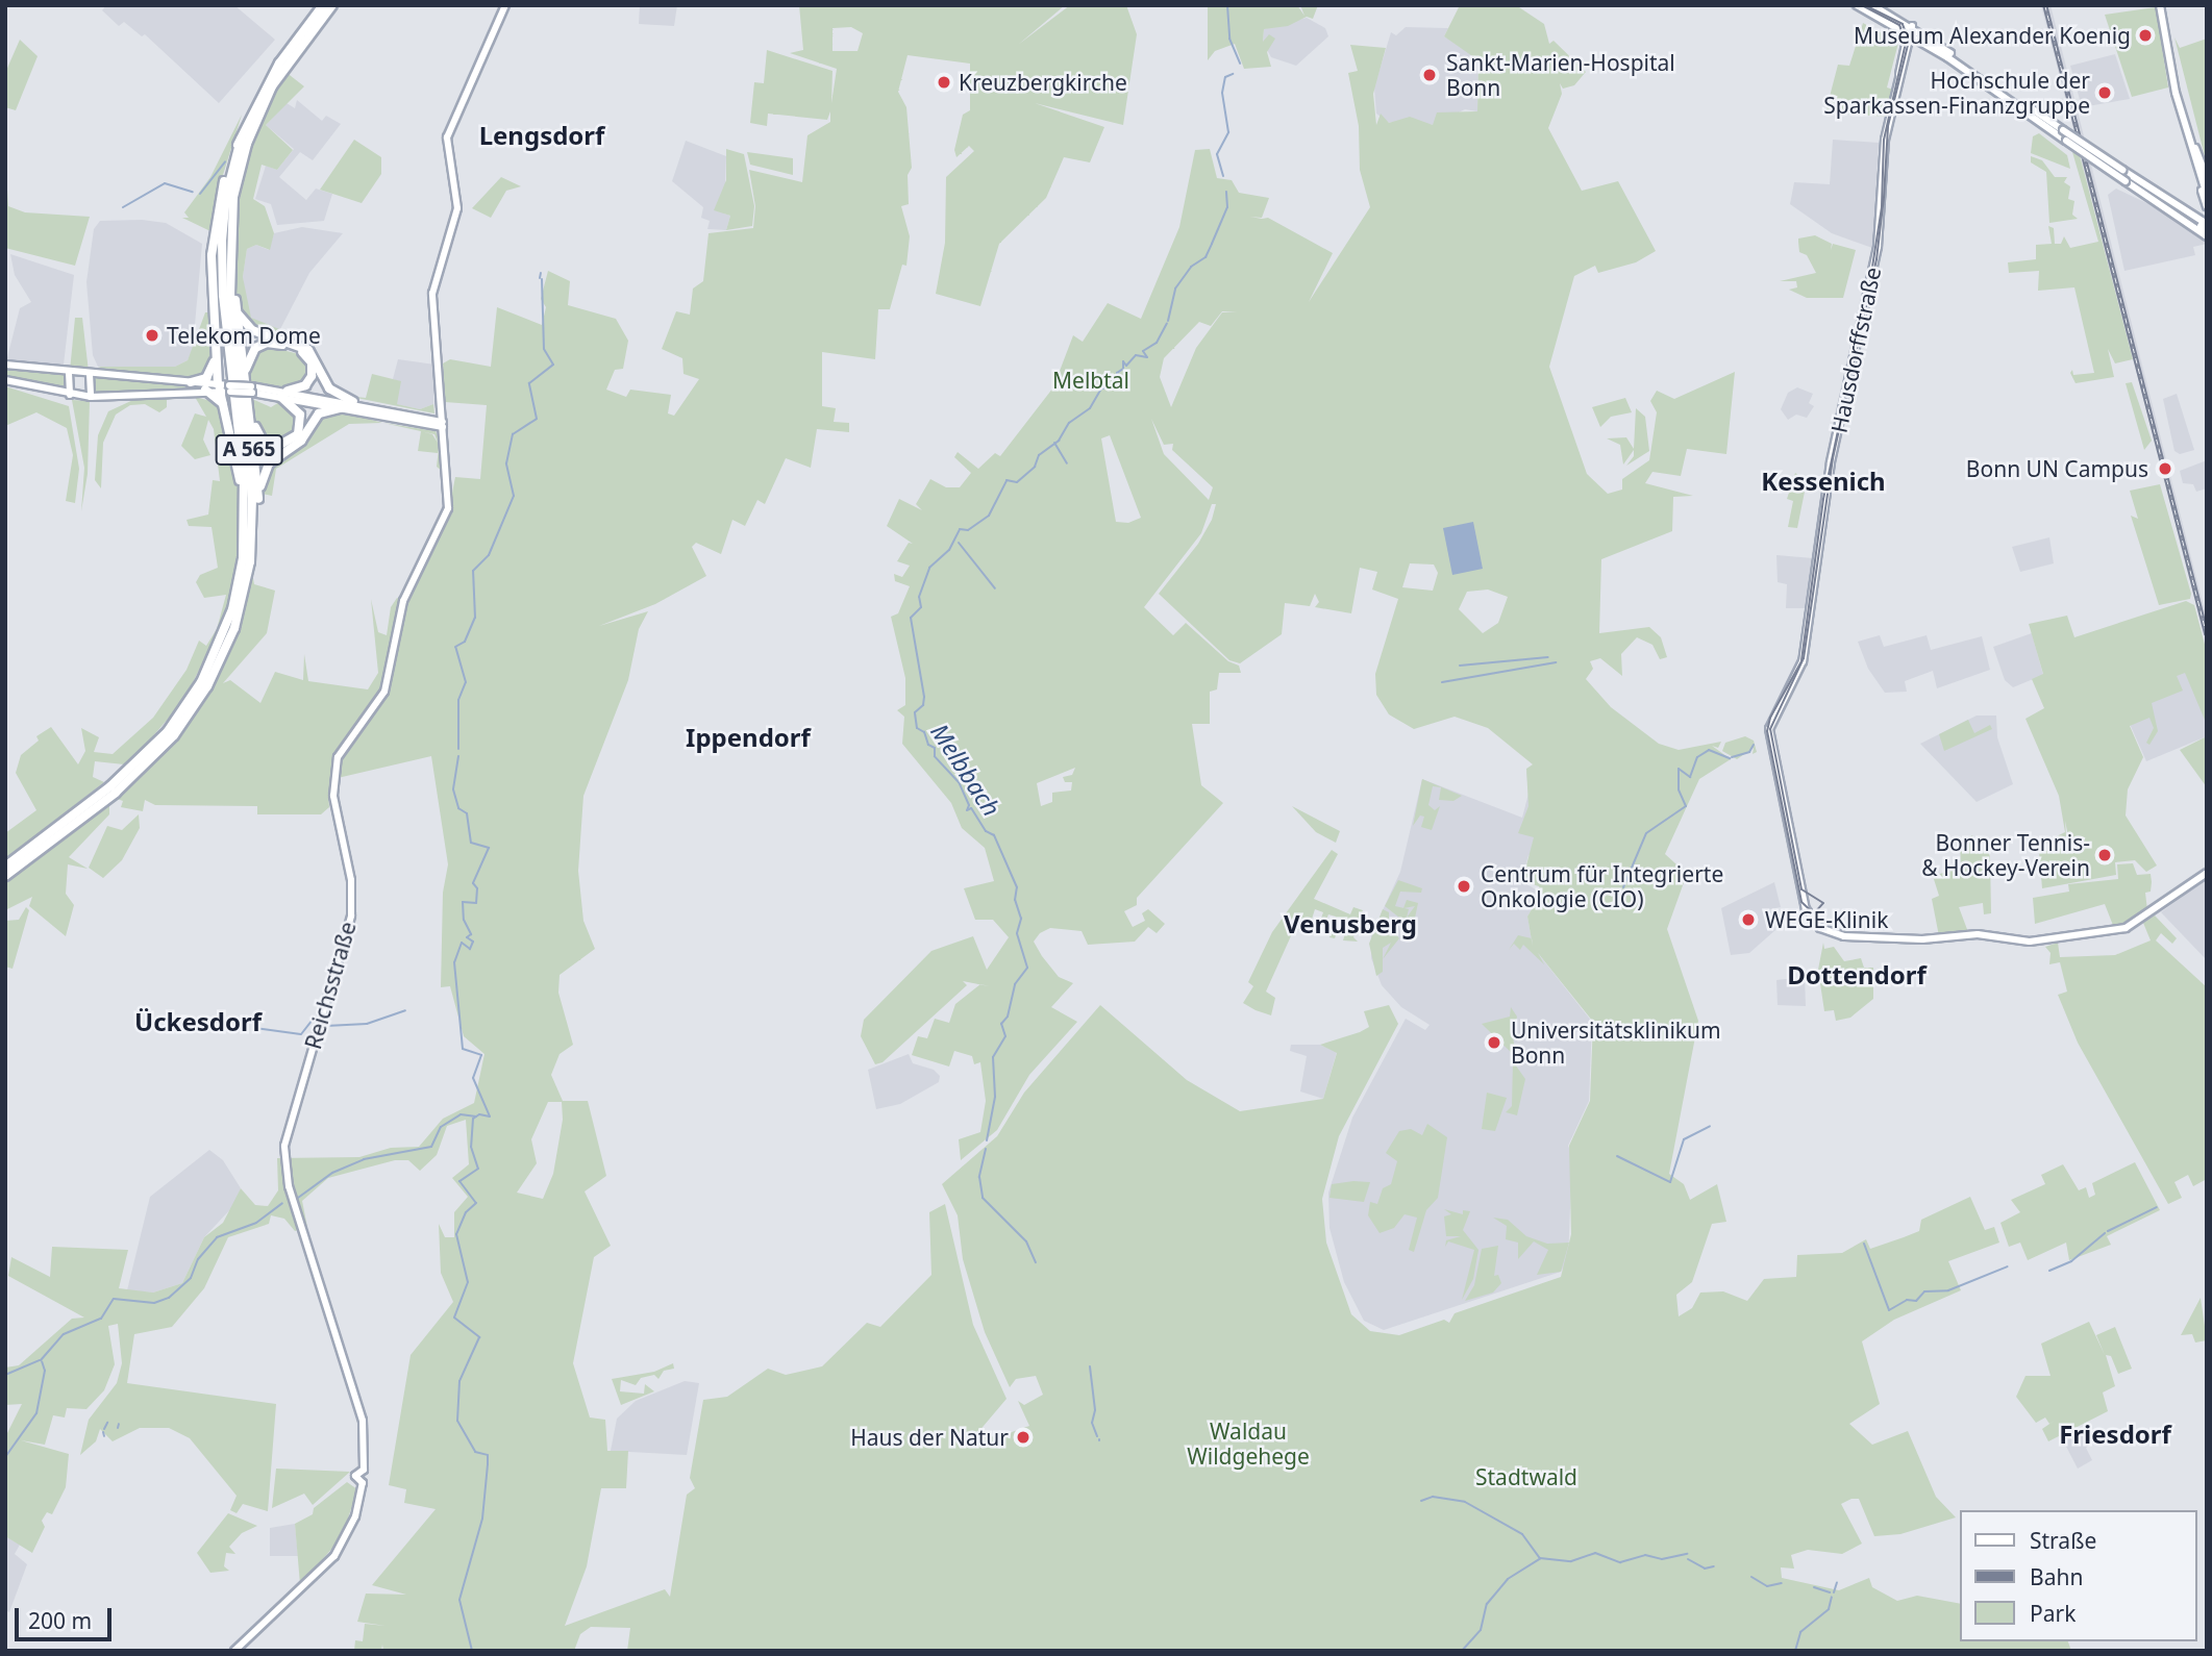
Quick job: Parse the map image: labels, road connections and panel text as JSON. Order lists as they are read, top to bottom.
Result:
{
  "streets": {
    "highway": ["A 565"],
    "main road": ["Hausdorffstraße", "Reichsstraße"]
  },
  "districts": [
    "Lengsdorf",
    "Kessenich",
    "Ippendorf",
    "Venusberg",
    "Dottendorf",
    "Ückesdorf",
    "Friesdorf"
  ],
  "water": ["Melbbach"],
  "parks": ["Melbtal", "Waldau Wildgehege", "Stadtwald"],
  "places": [
    "Museum Alexander Koenig",
    "Sankt-Marien-Hospital Bonn",
    "Kreuzbergkirche",
    "Hochschule der Sparkassen-Finanzgruppe",
    "Telekom Dome",
    "Bonn UN Campus",
    "Bonner Tennis- & Hockey-Verein",
    "Centrum für Integrierte Onkologie (CIO)",
    "WEGE-Klinik",
    "Universitätsklinikum Bonn",
    "Haus der Natur"
  ],
  "legend": ["Straße", "Bahn", "Park"],
  "scale_bar": "200 m"
}
